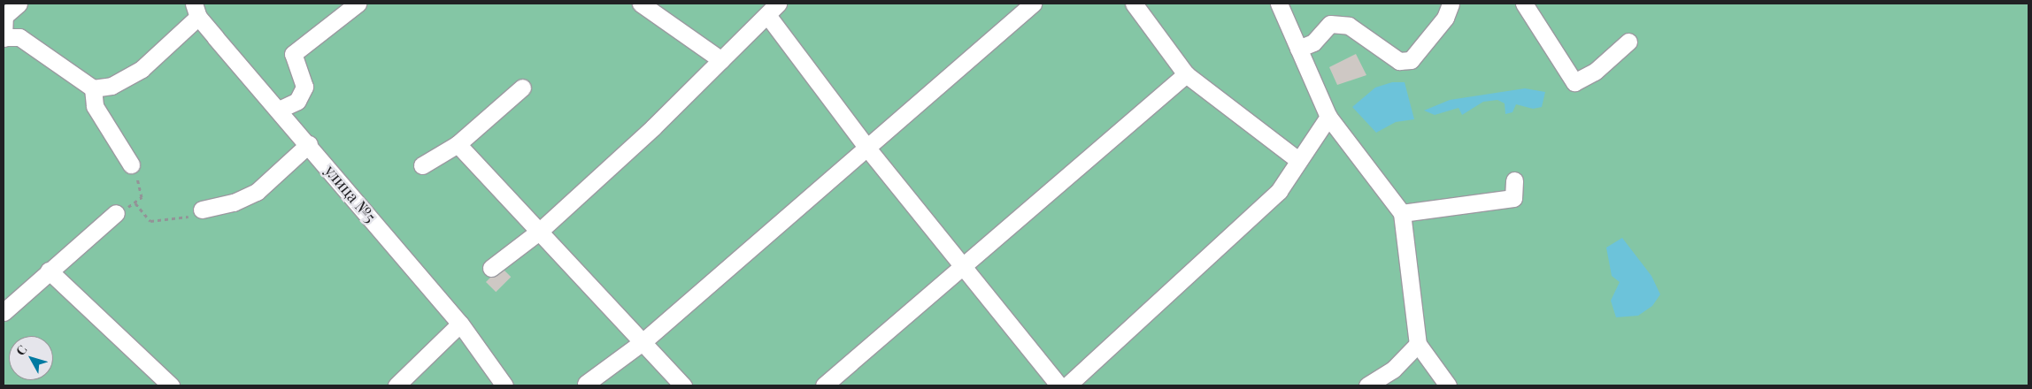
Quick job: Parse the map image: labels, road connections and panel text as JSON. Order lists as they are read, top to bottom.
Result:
{
  "streets": {
    "street": ["улица №5"]
  },
  "north": "top left"
}
